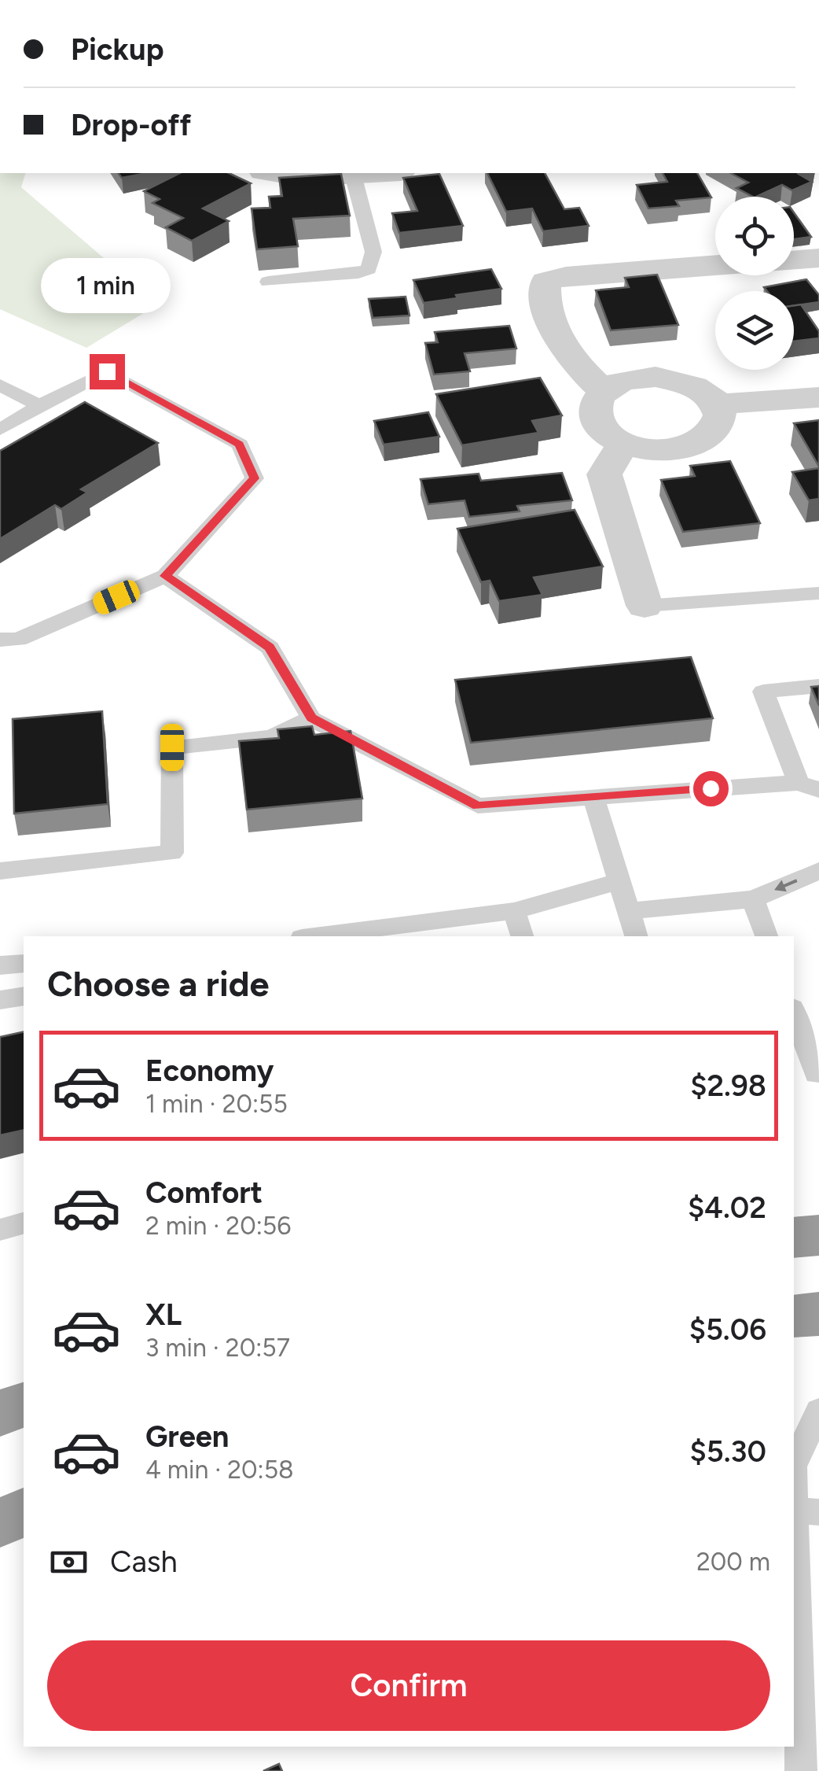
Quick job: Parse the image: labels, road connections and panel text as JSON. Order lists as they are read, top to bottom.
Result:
{
  "page": {
    "banner": ["Pickup", "Drop-off"],
    "bubble": "1 min",
    "heading": "Choose a ride",
    "list": [
      {
        "name": "Economy",
        "note": "1 min · 20:55",
        "value": "$2.98"
      },
      {
        "name": "Comfort",
        "note": "2 min · 20:56",
        "value": "$4.02"
      },
      {
        "name": "XL",
        "note": "3 min · 20:57",
        "value": "$5.06"
      },
      {
        "name": "Green",
        "note": "4 min · 20:58",
        "value": "$5.30"
      }
    ],
    "pay": ["Cash", "200 m"],
    "buttons": "Confirm"
  }
}
